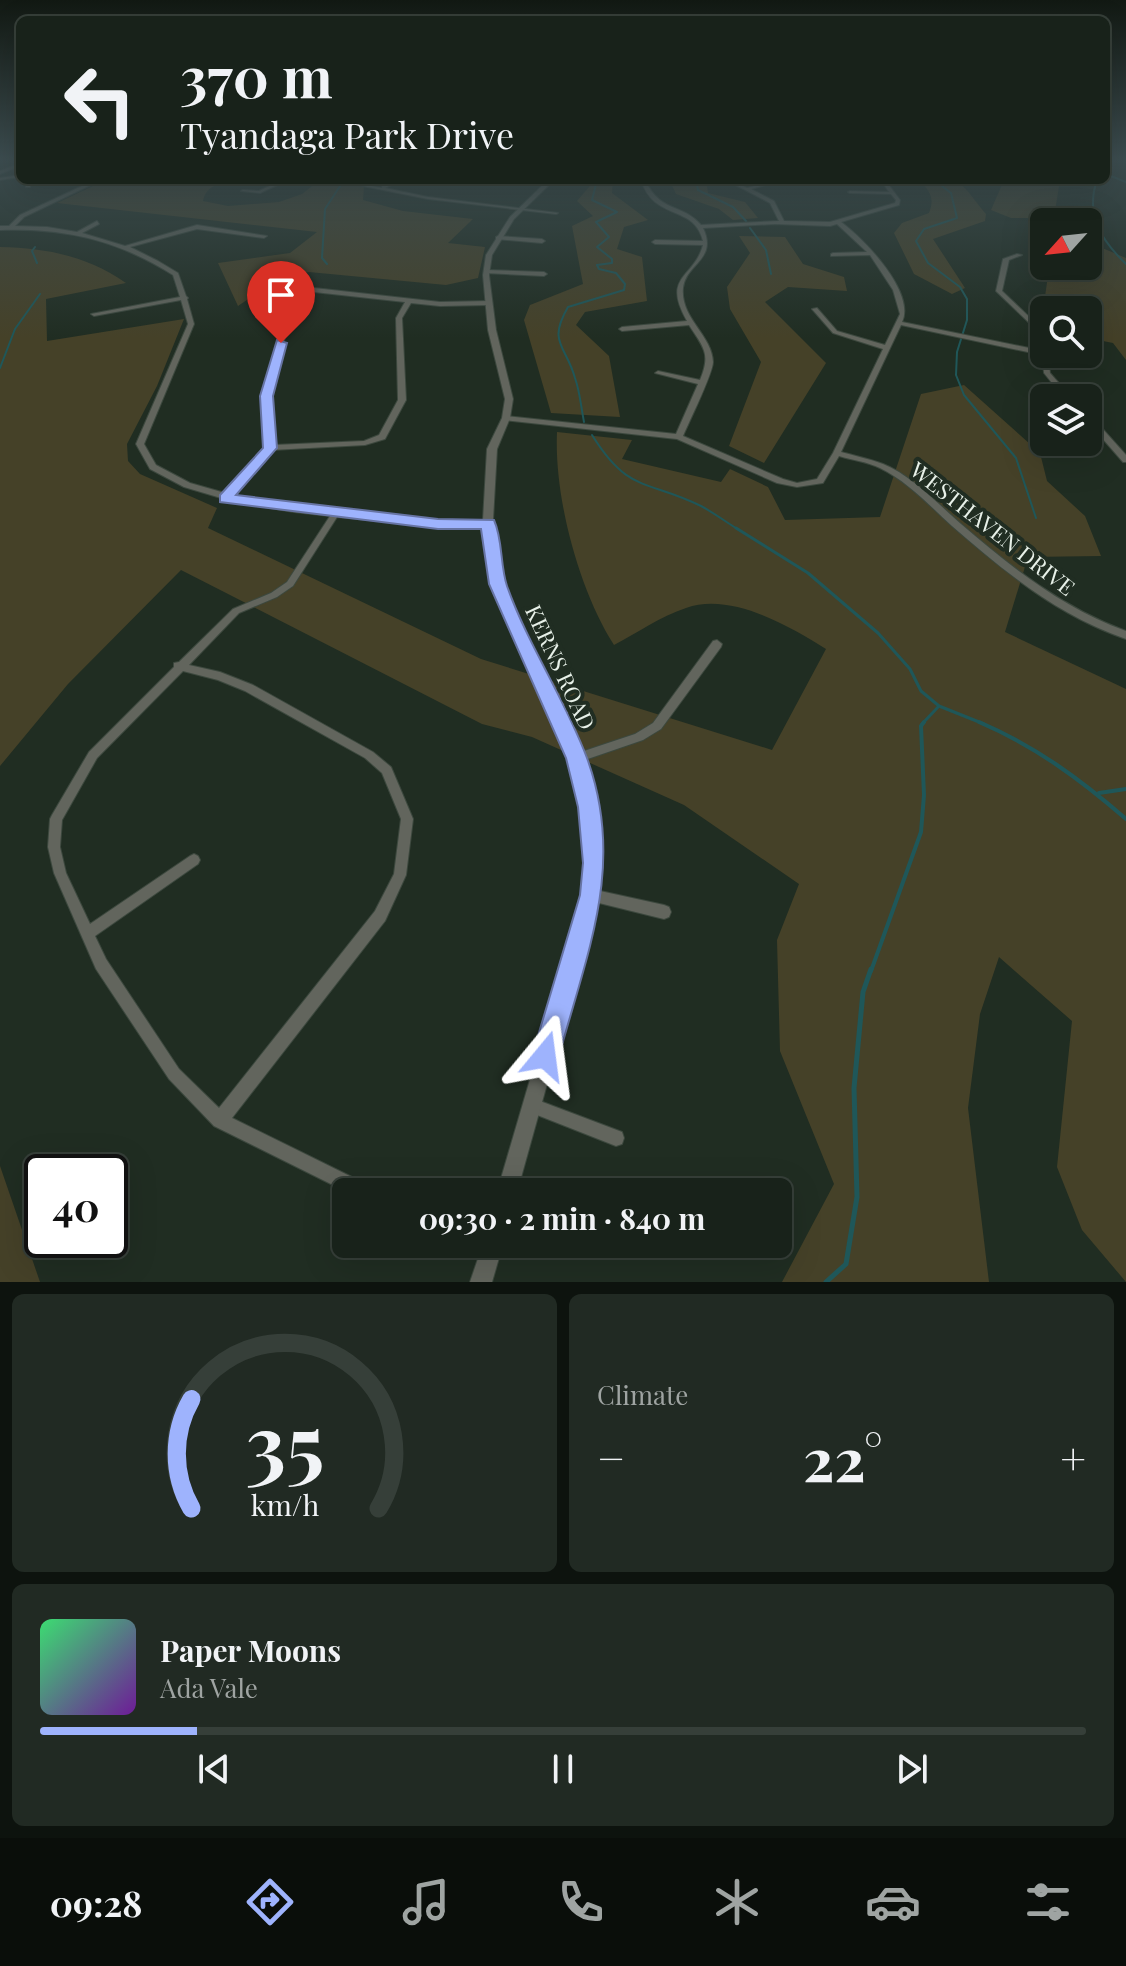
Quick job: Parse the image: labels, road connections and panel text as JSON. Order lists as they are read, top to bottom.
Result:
{
  "streets": {
    "street": ["WESTHAVEN DRIVE", "KERNS ROAD"]
  },
  "north": "bottom left",
  "page": {
    "turn": ["370 m", "Tyandaga Park Drive"],
    "limit": "40",
    "trip": "09:30 · 2 min · 840 m",
    "tile": "Climate",
    "heat": ["−", "22°", "+"],
    "song": ["Paper Moons", "Ada Vale"],
    "tabs": "09:28",
    "gauge": ["35", "km/h"]
  }
}
